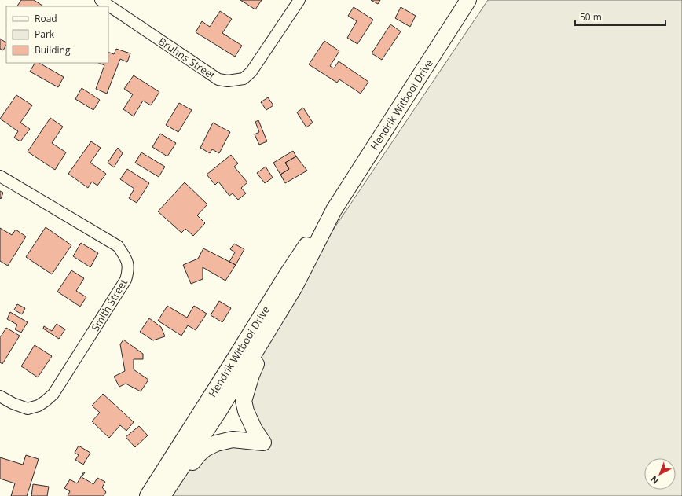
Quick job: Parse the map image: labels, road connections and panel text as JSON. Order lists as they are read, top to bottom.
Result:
{
  "streets": {
    "main road": ["Hendrik Witbooi Drive"],
    "street": ["Bruhns Street", "Smith Street"]
  },
  "legend": ["Road", "Park", "Building"],
  "scale_bar": "50 m",
  "north": "bottom left"
}
